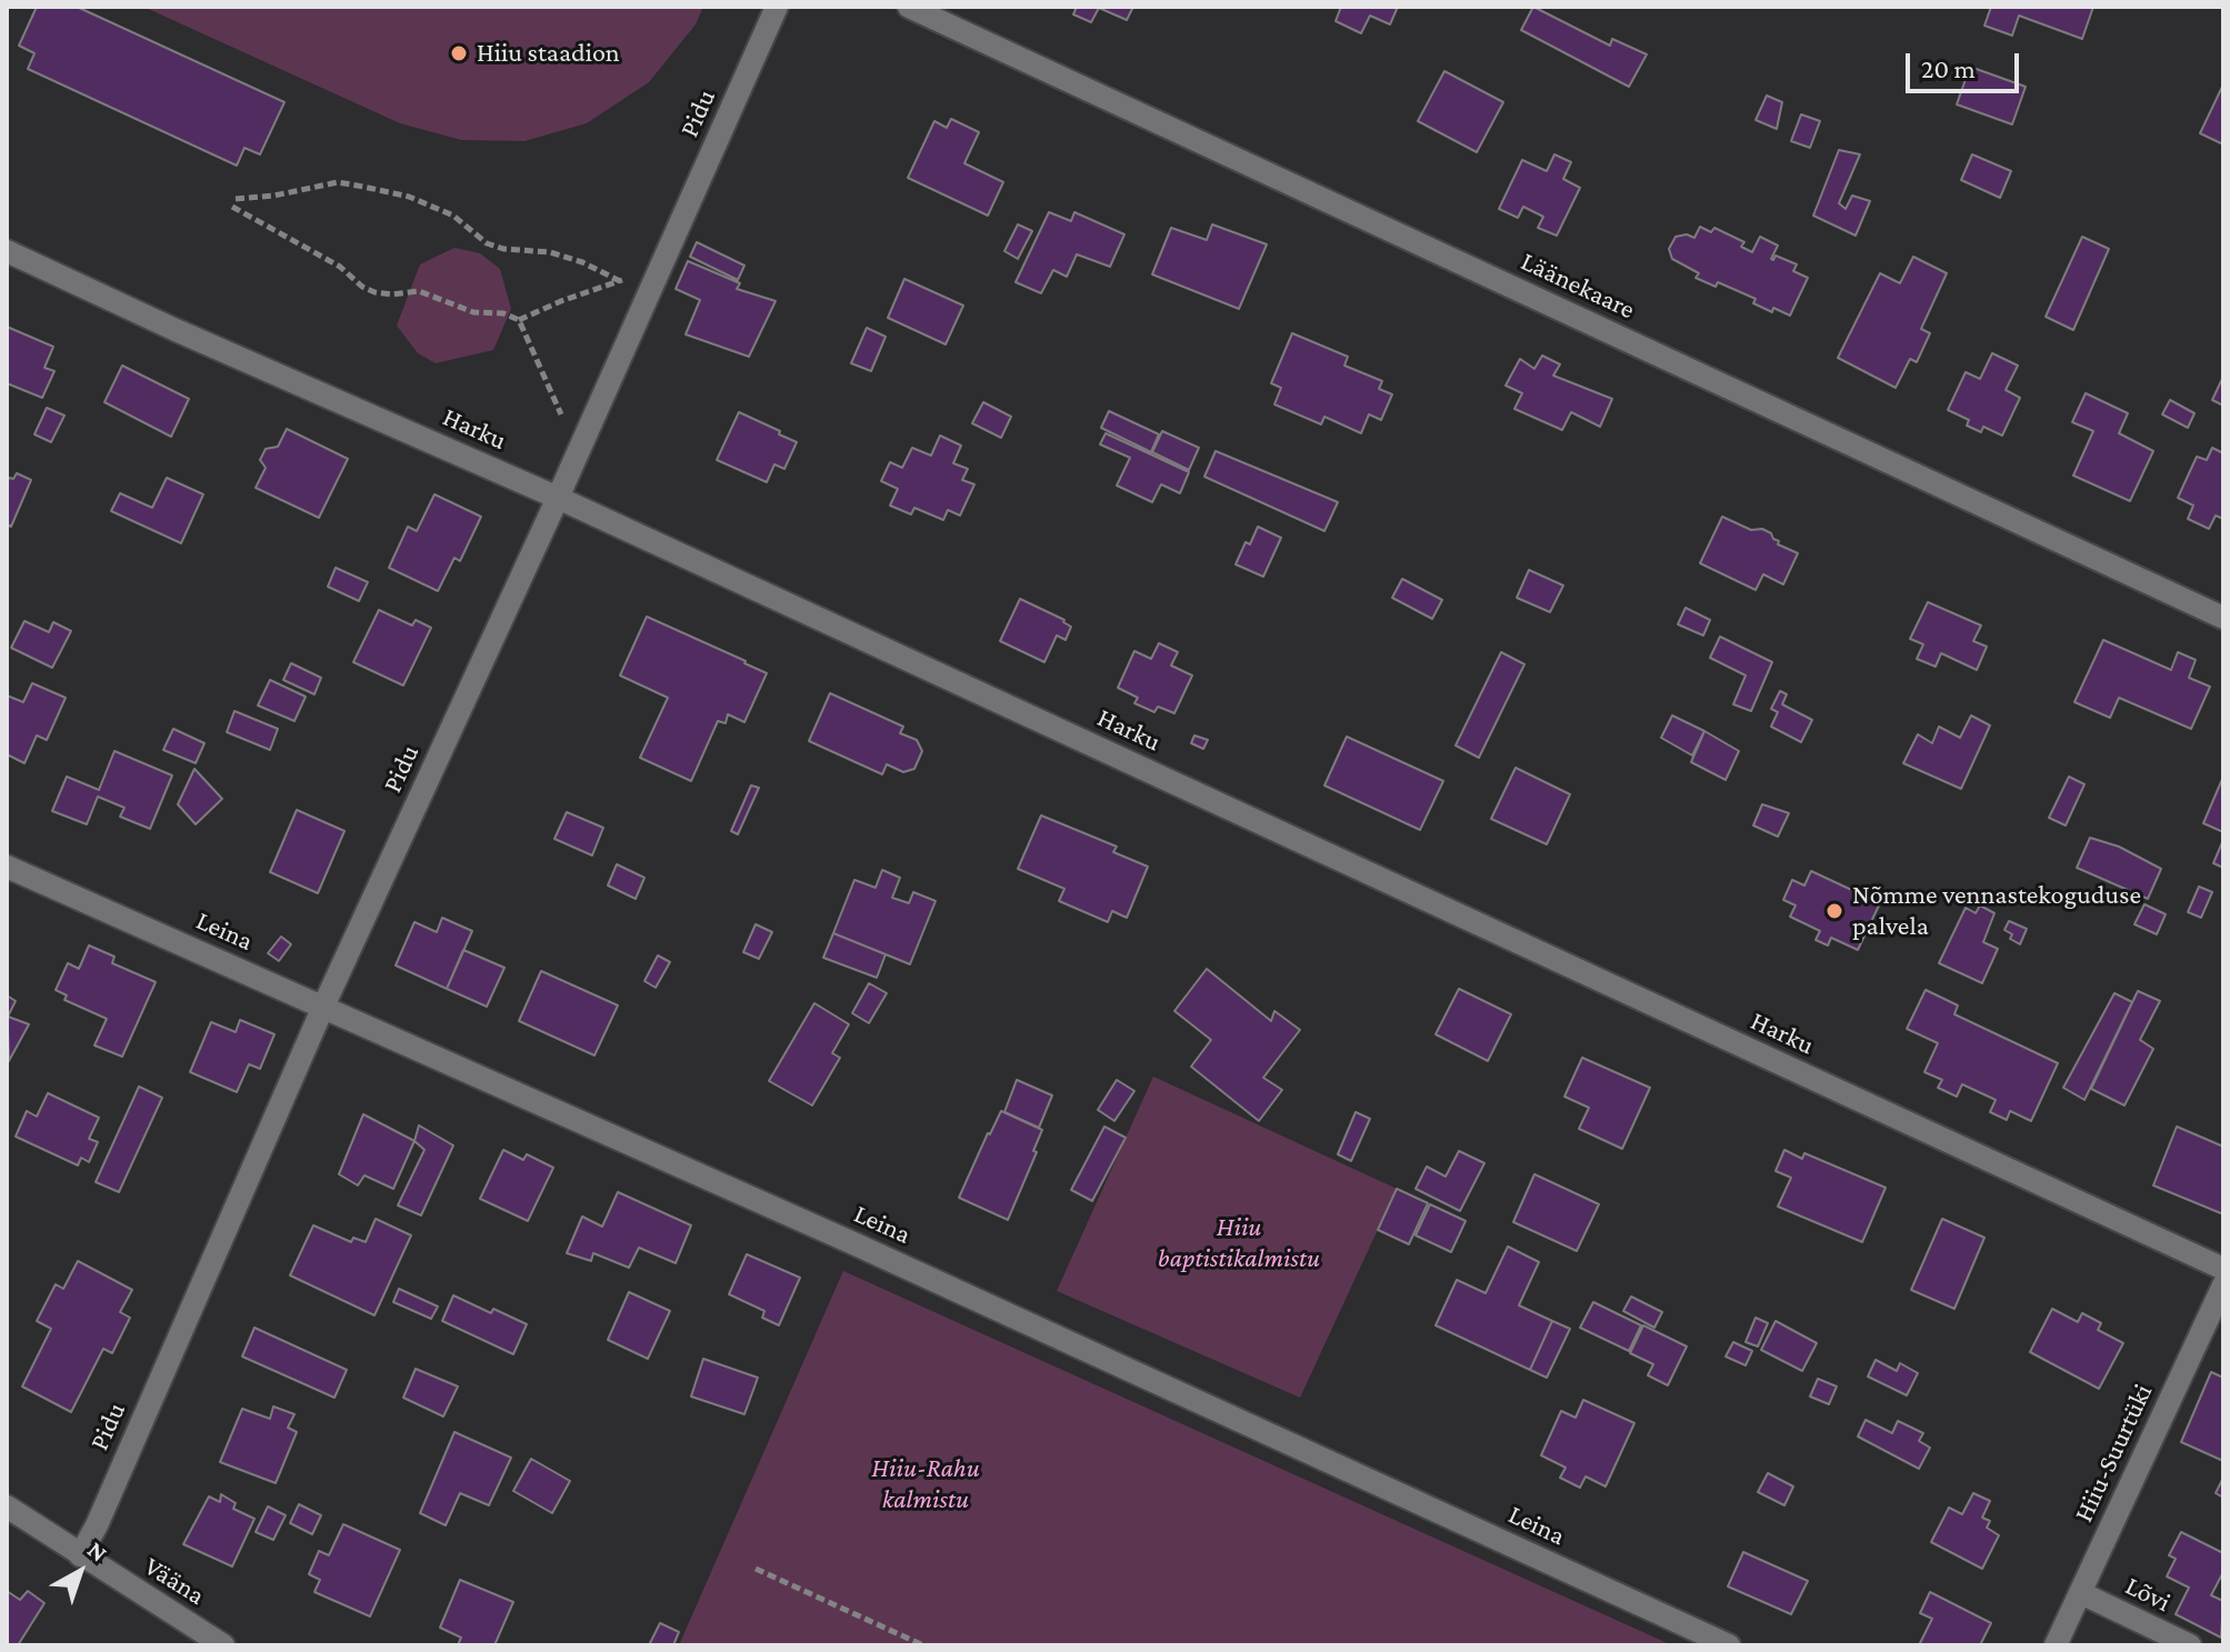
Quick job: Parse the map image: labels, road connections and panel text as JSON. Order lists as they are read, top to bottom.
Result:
{
  "streets": {
    "street": [
      "Pidu",
      "Läänekaare",
      "Harku",
      "Leina",
      "Hiiu-Suurtüki",
      "Vääna",
      "Lõvi"
    ]
  },
  "crossings": [
    ["Pidu", "Harku"],
    ["Pidu", "Leina"],
    ["Pidu", "Vääna"],
    ["Hiiu-Suurtüki", "Lõvi"]
  ],
  "parks": ["Hiiu baptistikalmistu", "Hiiu-Rahu kalmistu"],
  "places": ["Hiiu staadion", "Nõmme vennastekoguduse palvela"],
  "scale_bar": "20 m",
  "north": "top right"
}
